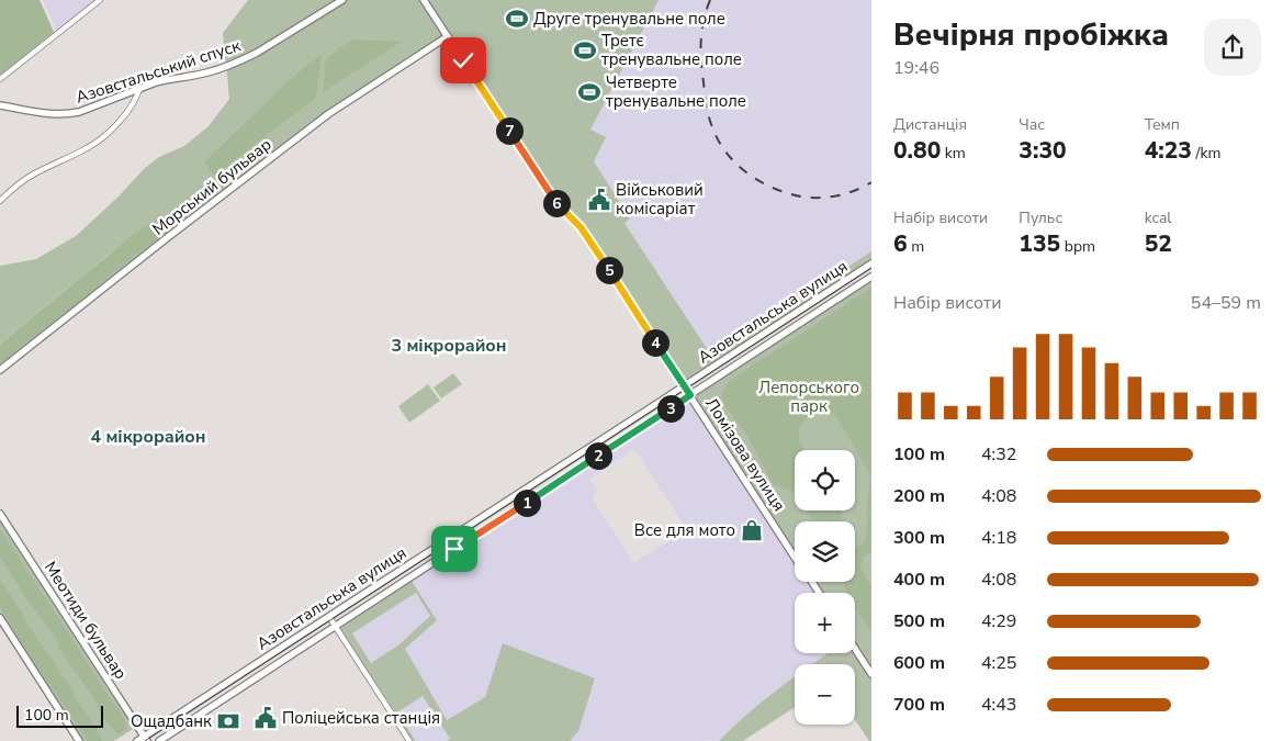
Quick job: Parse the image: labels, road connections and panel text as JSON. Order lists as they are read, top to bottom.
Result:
{
  "streets": {
    "street": [
      "Азовстальський спуск",
      "Морський бульвар",
      "Азовстальська вулиця",
      "Ломізова вулиця",
      "Меотиди бульвар"
    ]
  },
  "crossings": [
    ["Морський бульвар", "Ломізова вулиця"],
    ["Азовстальська вулиця", "Ломізова вулиця"],
    ["Азовстальська вулиця", "Меотиди бульвар"]
  ],
  "districts": ["3 мікрорайон", "4 мікрорайон"],
  "parks": ["Лепорського парк"],
  "places": {
    "sports": ["Друге тренувальне поле", "Третє тренувальне поле", "Четверте тренувальне поле"],
    "public building": ["Військовий комісаріат", "Поліцейська станція"],
    "shop": ["Все для мото"],
    "bank": ["Ощадбанк"]
  },
  "scale_bar": "100 m",
  "page": {
    "heading": ["Вечірня пробіжка", "19:46"],
    "stats": [
      ["Дистанція", "0.80 km"],
      ["Час", "3:30"],
      ["Темп", "4:23 /km"],
      ["Набір висоти", "6 m"],
      ["Пульс", "135 bpm"],
      ["kcal", "52"]
    ],
    "pins": [
      "7",
      "6",
      "5",
      "4",
      "3",
      "2",
      "1"
    ],
    "chart": ["Набір висоти", "54–59 m"],
    "list": [
      {
        "name": "100 m",
        "note": "4:32"
      },
      {
        "name": "200 m",
        "note": "4:08"
      },
      {
        "name": "300 m",
        "note": "4:18"
      },
      {
        "name": "400 m",
        "note": "4:08"
      },
      {
        "name": "500 m",
        "note": "4:29"
      },
      {
        "name": "600 m",
        "note": "4:25"
      },
      {
        "name": "700 m",
        "note": "4:43"
      }
    ],
    "map_buttons": ["+", "−"],
    "scale": "100 m"
  }
}
